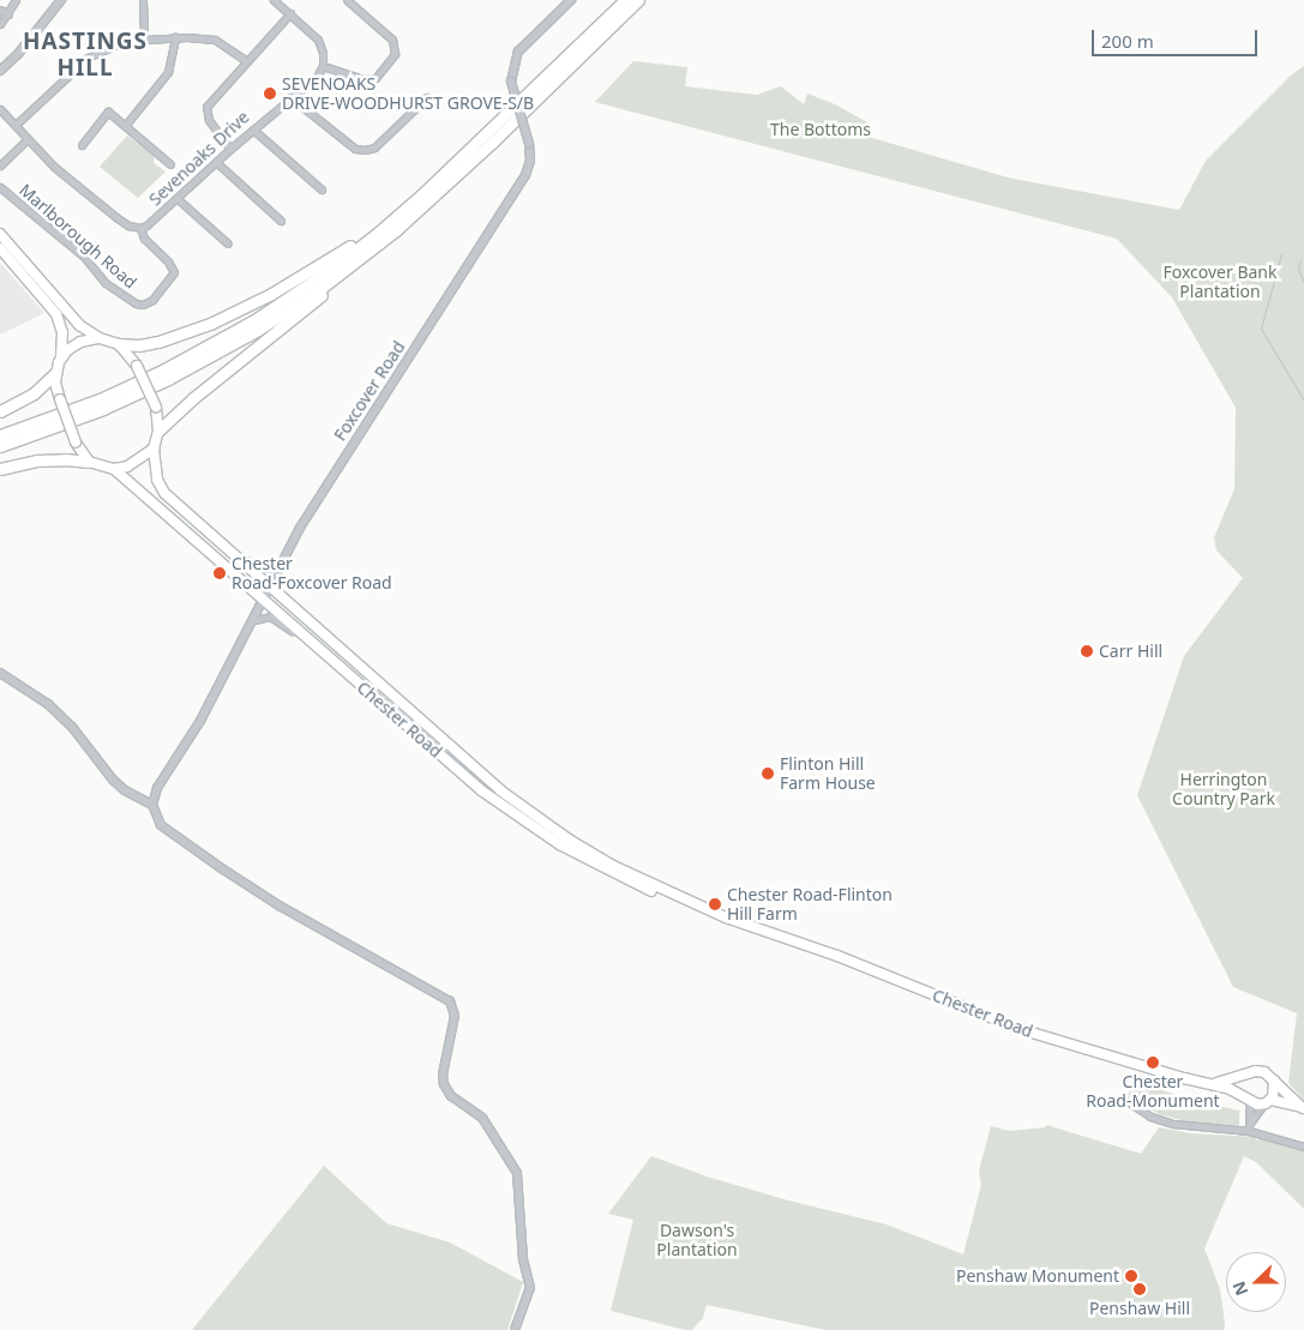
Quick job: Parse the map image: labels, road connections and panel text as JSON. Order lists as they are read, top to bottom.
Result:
{
  "streets": {
    "main road": ["Chester Road"],
    "street": ["Sevenoaks Drive", "Marlborough Road", "Foxcover Road"]
  },
  "crossings": [
    ["Sevenoaks Drive", "Marlborough Road"],
    ["Foxcover Road", "Chester Road"]
  ],
  "districts": ["HASTINGS HILL"],
  "parks": [
    "The Bottoms",
    "Foxcover Bank Plantation",
    "Herrington Country Park",
    "Dawson's Plantation"
  ],
  "places": [
    "SEVENOAKS DRIVE-WOODHURST GROVE-S/B",
    "Chester Road-Foxcover Road",
    "Carr Hill",
    "Flinton Hill Farm House",
    "Chester Road-Flinton Hill Farm",
    "Chester Road-Monument",
    "Penshaw Monument",
    "Penshaw Hill"
  ],
  "scale_bar": "200 m",
  "north": "left"
}
